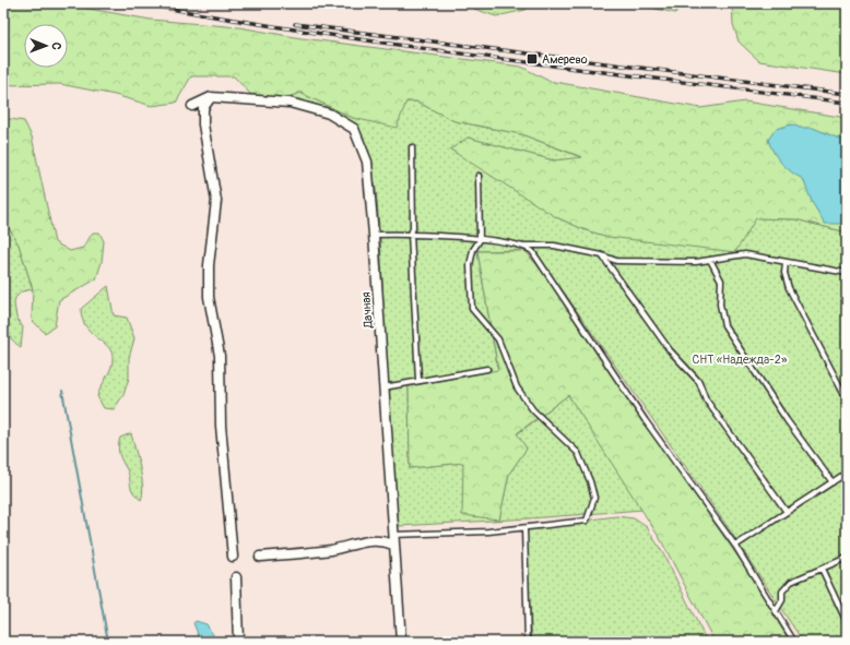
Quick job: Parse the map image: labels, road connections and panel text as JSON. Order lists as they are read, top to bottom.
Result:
{
  "streets": {
    "street": ["Дачная"]
  },
  "parks": ["СНТ «Надежда-2»"],
  "places": {
    "transit": ["Амерево"]
  },
  "north": "right"
}
